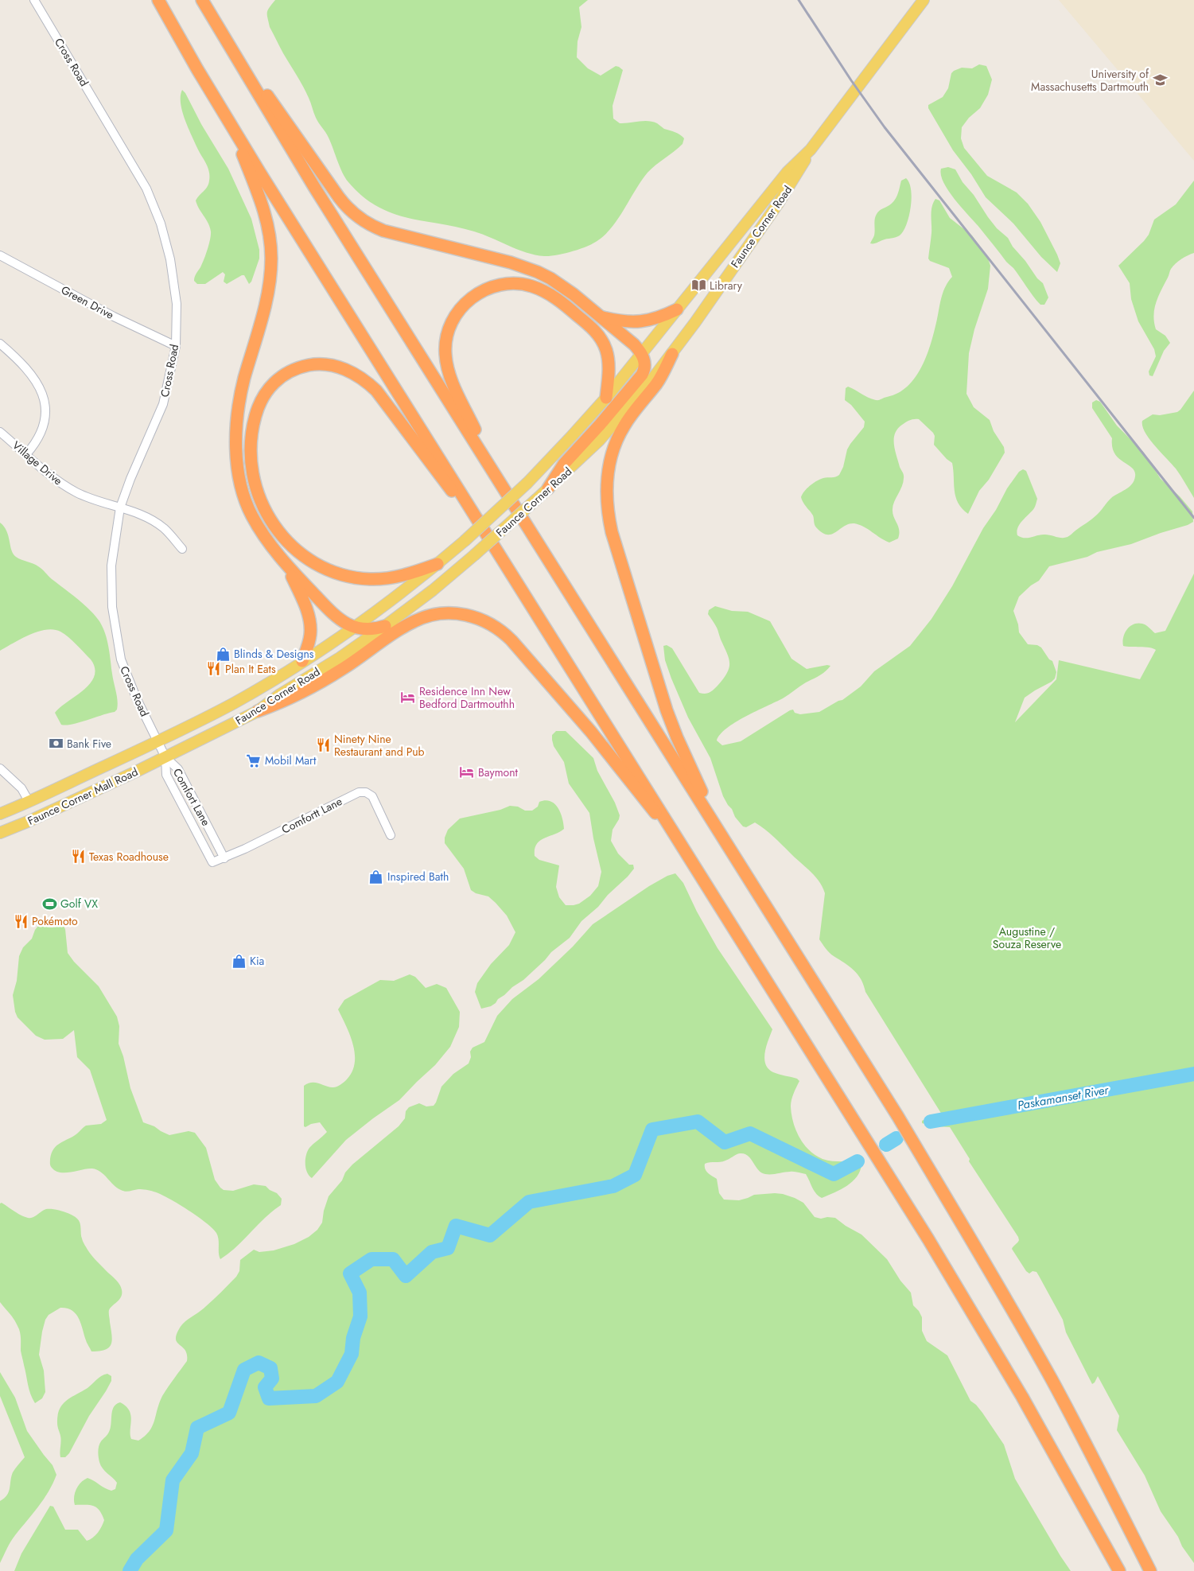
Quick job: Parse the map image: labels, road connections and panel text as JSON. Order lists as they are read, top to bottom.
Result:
{
  "streets": {
    "main road": ["Faunce Corner Road", "Faunce Corner Mall Road"],
    "street": [
      "Cross Road",
      "Green Drive",
      "Village Drive",
      "Comfort Lane",
      "Comfortt Lane"
    ]
  },
  "crossings": [
    ["Cross Road", "Faunce Corner Road"],
    ["Cross Road", "Green Drive"],
    ["Cross Road", "Village Drive"],
    ["Cross Road", "Faunce Corner Mall Road"],
    ["Cross Road", "Comfort Lane"],
    ["Faunce Corner Road", "Faunce Corner Mall Road"],
    ["Faunce Corner Road", "Comfort Lane"],
    ["Faunce Corner Mall Road", "Comfort Lane"],
    ["Comfort Lane", "Comfortt Lane"]
  ],
  "water": ["Paskamanset River"],
  "parks": ["Augustine / Souza Reserve"],
  "places": {
    "school or university": ["University of Massachusetts Dartmouth"],
    "library": ["Library"],
    "shop": ["Blinds & Designs", "Inspired Bath", "Kia"],
    "restaurant": [
      "Plan It Eats",
      "Ninety Nine Restaurant and Pub",
      "Texas Roadhouse",
      "Pokémoto"
    ],
    "hotel": ["Residence Inn New Bedford Dartmouthh", "Baymont"],
    "bank": ["Bank Five"],
    "supermarket": ["Mobil Mart"],
    "sports": ["Golf VX"]
  }
}
